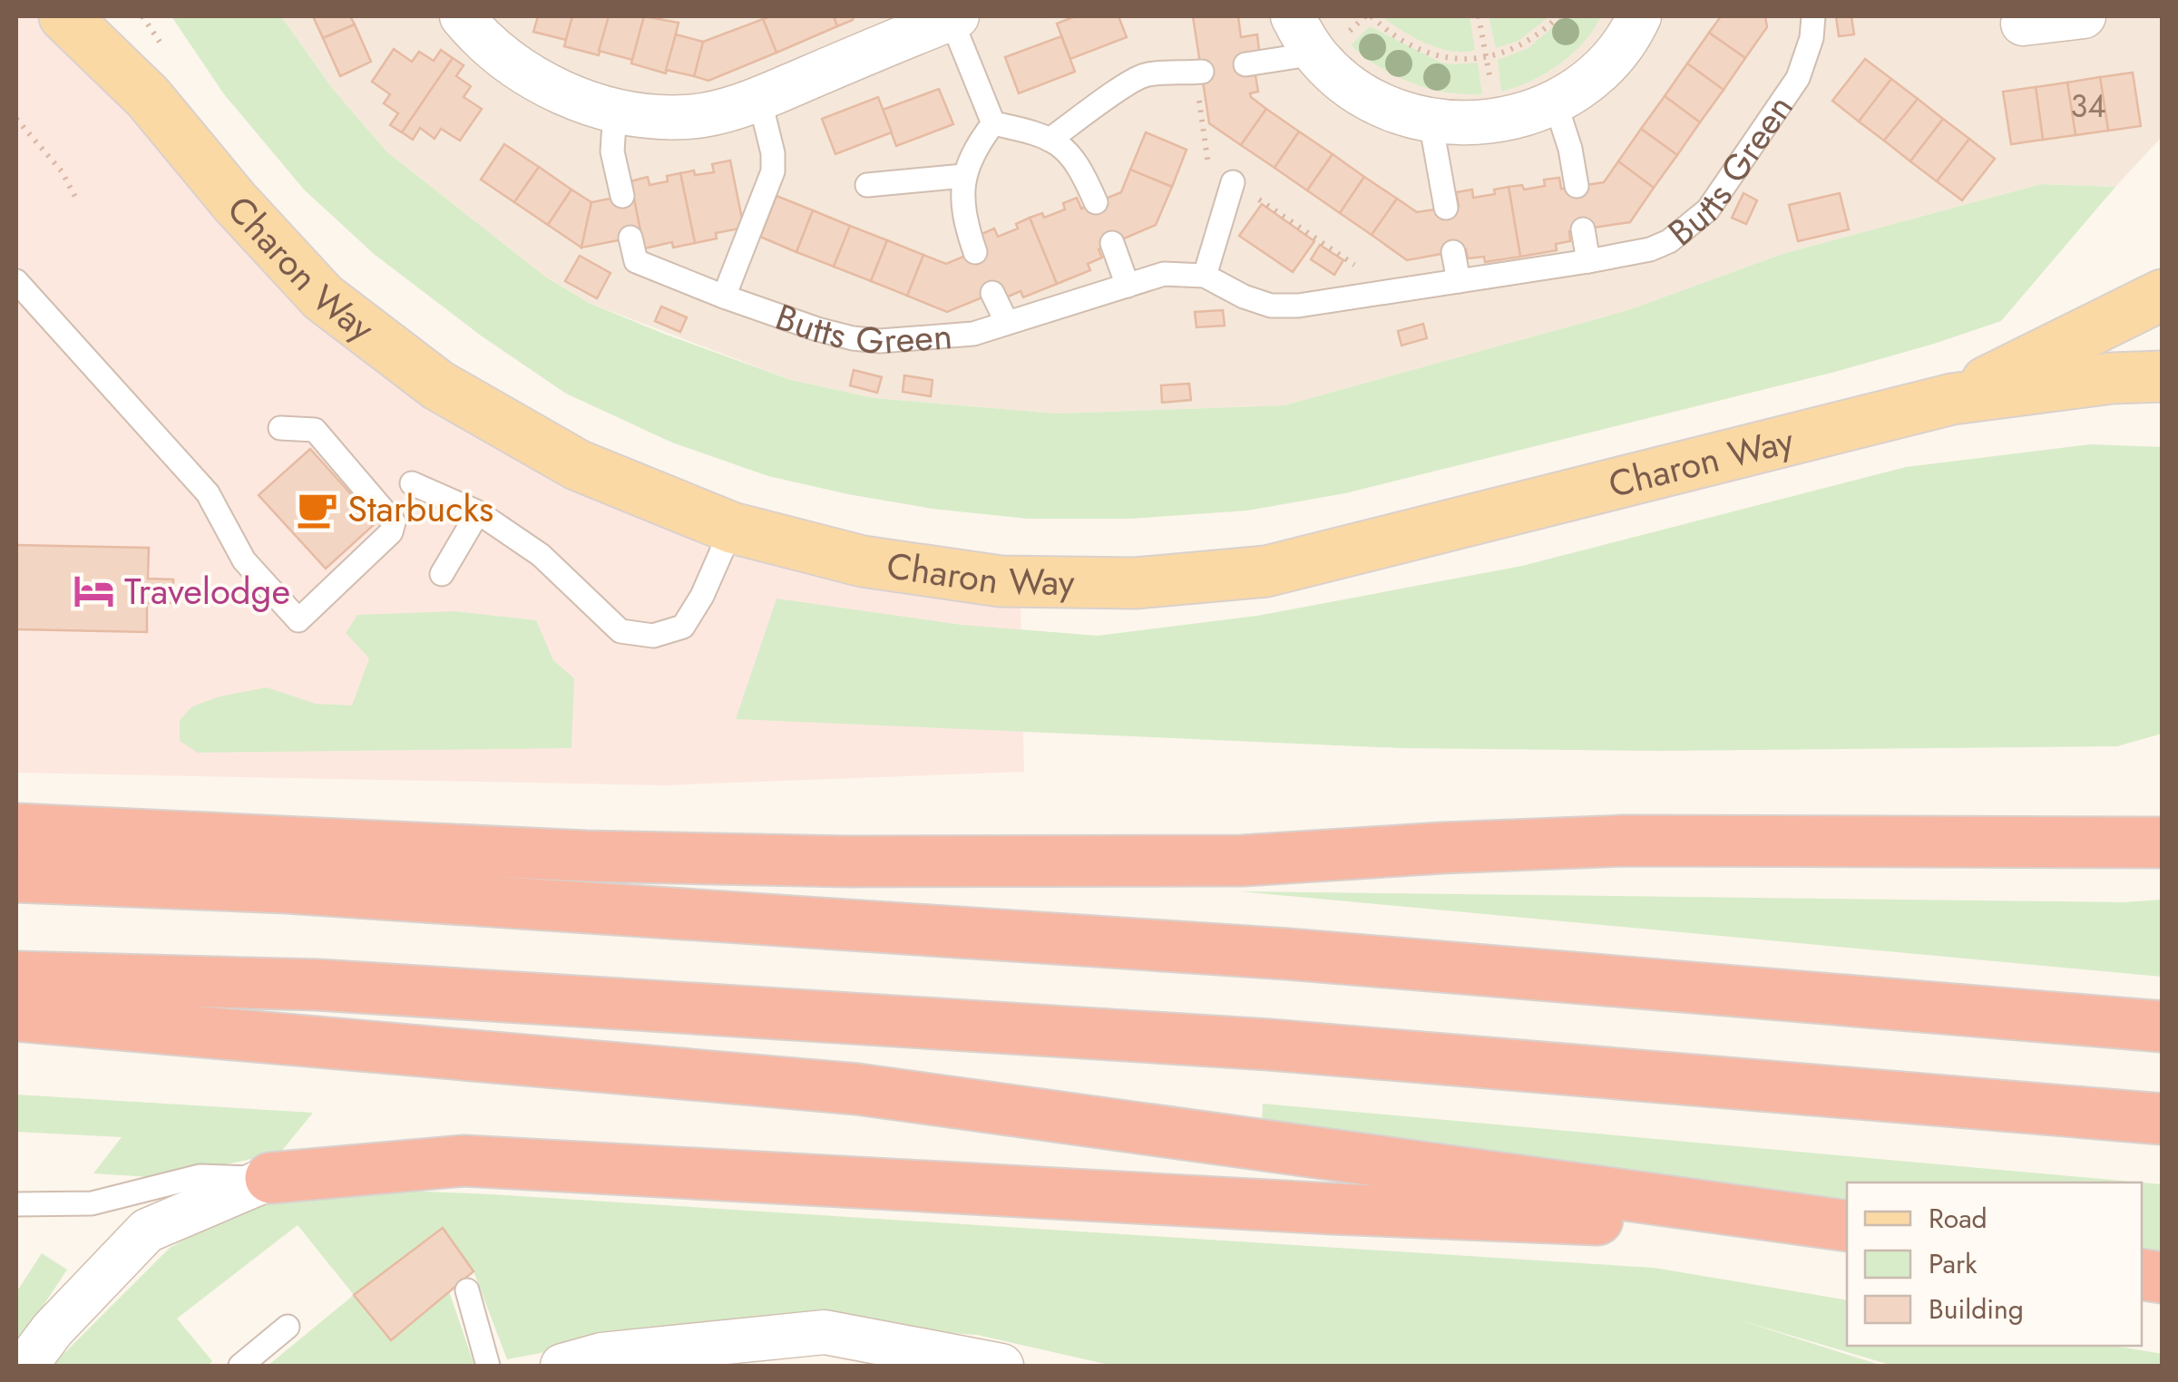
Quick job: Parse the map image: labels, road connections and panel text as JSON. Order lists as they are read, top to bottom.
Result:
{
  "streets": {
    "main road": ["Charon Way"],
    "lane": ["Butts Green"]
  },
  "places": {
    "cafe": ["Starbucks"],
    "hotel": ["Travelodge"]
  },
  "house_numbers": ["34"],
  "legend": ["Road", "Park", "Building"]
}
